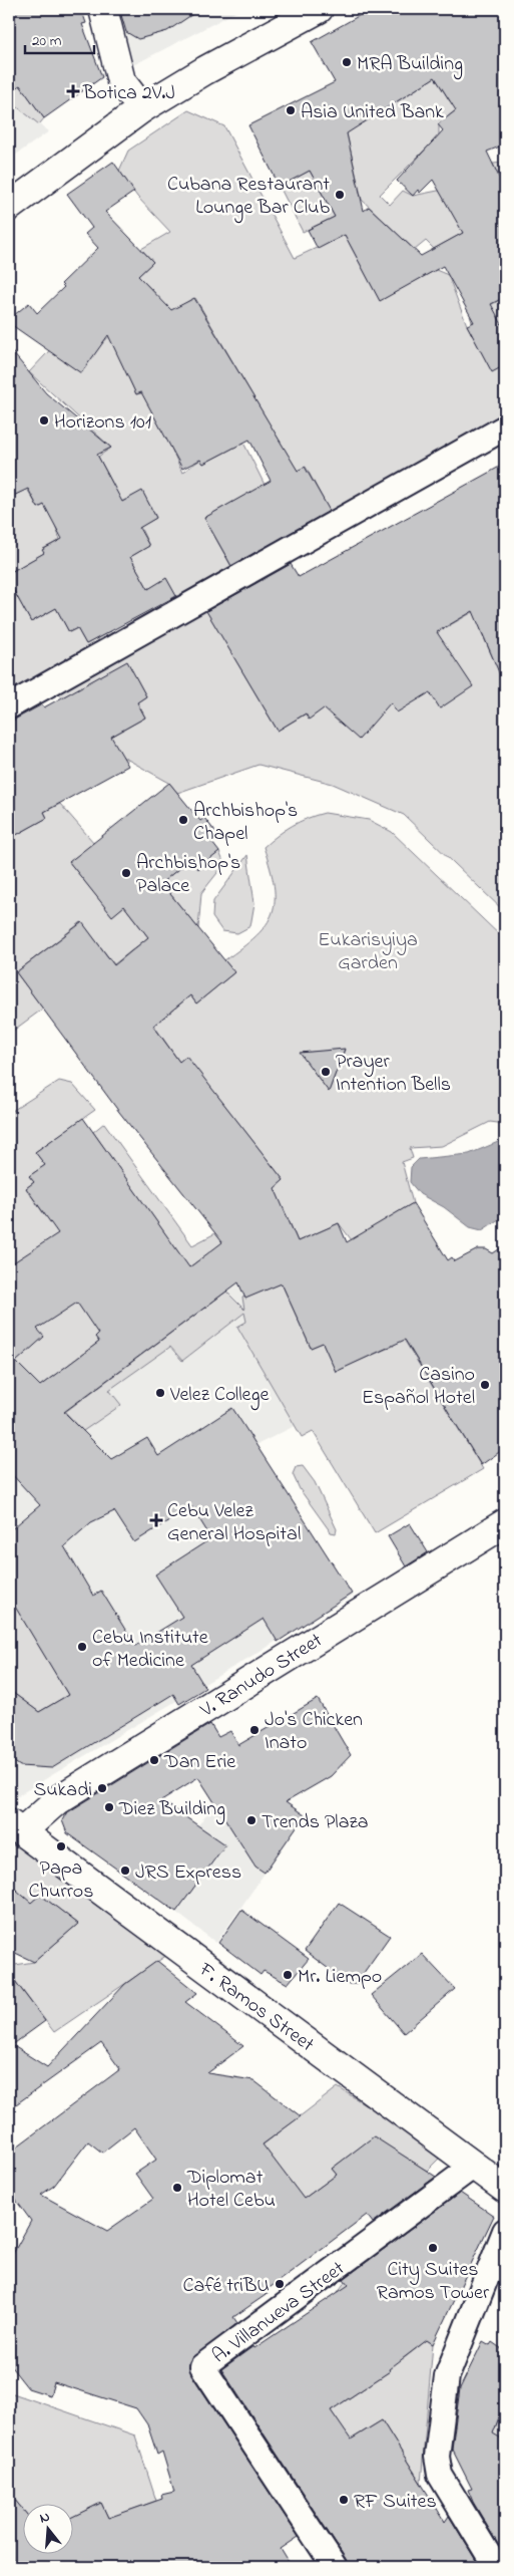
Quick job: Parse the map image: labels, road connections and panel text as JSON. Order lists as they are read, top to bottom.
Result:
{
  "streets": {
    "street": ["V. Ranudo Street", "F. Ramos Street", "A. Villanueva Street"]
  },
  "crossings": [
    ["V. Ranudo Street", "F. Ramos Street"],
    ["F. Ramos Street", "A. Villanueva Street"]
  ],
  "parks": ["Eukarisyiya Garden"],
  "places": {
    "other": [
      "MRA Building",
      "Asia United Bank",
      "Cubana Restaurant Lounge Bar Club",
      "Horizons 101",
      "Archbishop's Chapel",
      "Archbishop's Palace",
      "Prayer Intention Bells",
      "Casino Español Hotel",
      "Velez College",
      "Cebu Institute of Medicine",
      "Jo's Chicken Inato",
      "Dan Erie",
      "Sukadi",
      "Diez Building",
      "Trends Plaza",
      "Papa Churros",
      "JRS Express",
      "Mr. Liempo",
      "Diplomat Hotel Cebu",
      "City Suites Ramos Tower",
      "Café triBU",
      "RF Suites"
    ],
    "health": ["Botica 2V.J", "Cebu Velez General Hospital"]
  },
  "scale_bar": "20 m",
  "north": "top"
}
